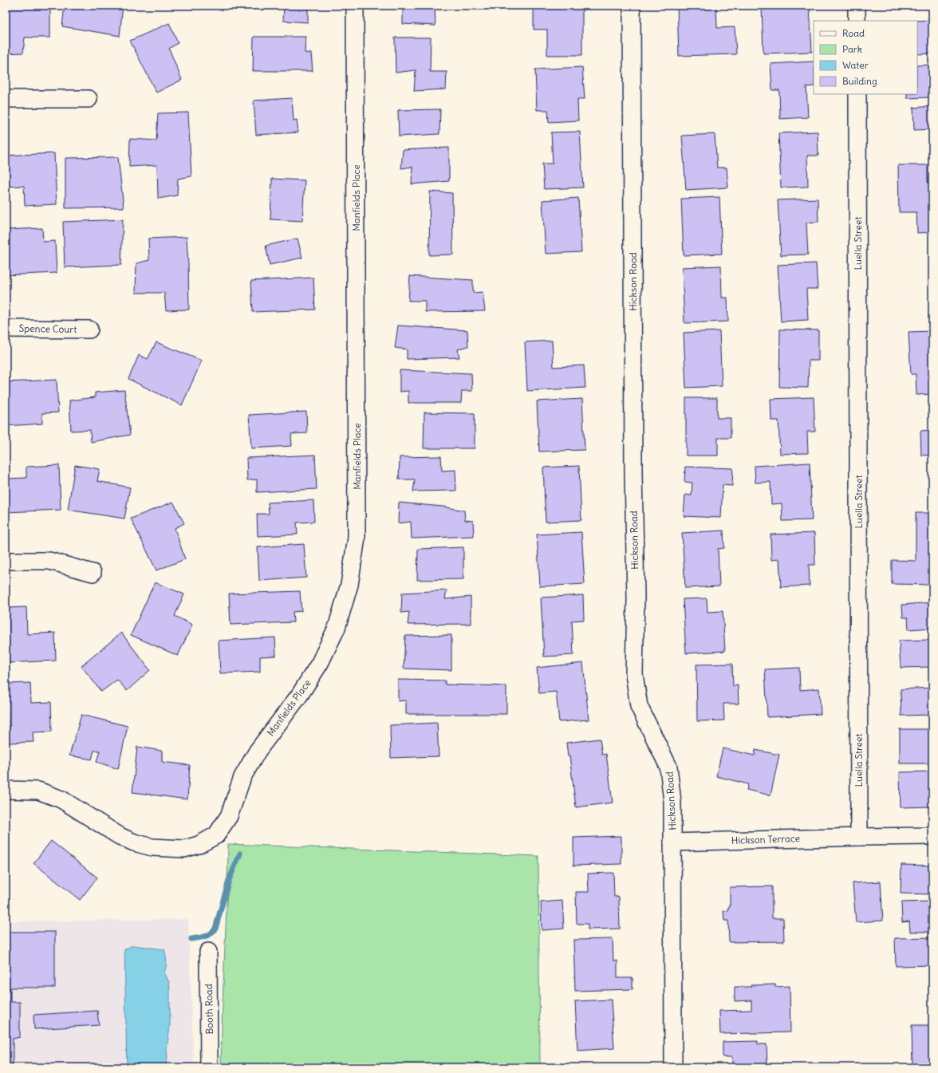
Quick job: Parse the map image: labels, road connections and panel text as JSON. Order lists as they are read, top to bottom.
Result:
{
  "streets": {
    "street": [
      "Manfields Place",
      "Luella Street",
      "Hickson Road",
      "Spence Court",
      "Hickson Terrace",
      "Booth Road"
    ]
  },
  "crossings": [
    ["Luella Street", "Hickson Terrace"],
    ["Hickson Road", "Hickson Terrace"]
  ],
  "legend": [
    "Road",
    "Park",
    "Water",
    "Building"
  ]
}
